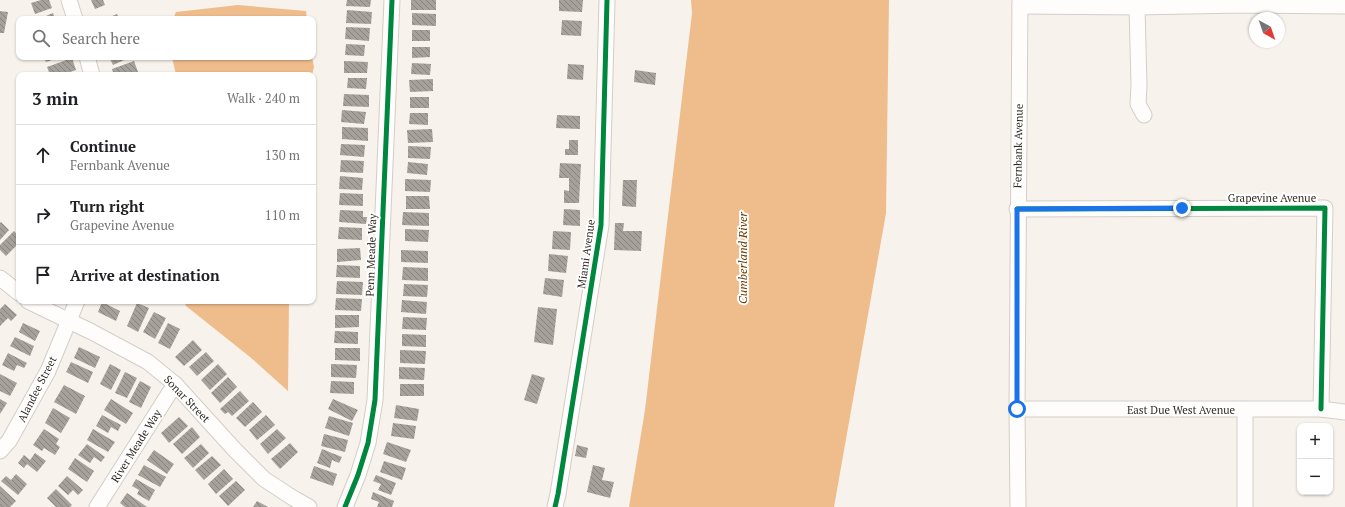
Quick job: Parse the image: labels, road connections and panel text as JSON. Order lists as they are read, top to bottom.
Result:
{
  "streets": {
    "street": [
      "Fernbank Avenue",
      "Grapevine Avenue",
      "Miami Avenue",
      "Penn Meade Way",
      "Alandee Street",
      "Sonar Street",
      "East Due West Avenue",
      "River Meade Way"
    ]
  },
  "crossings": [
    ["Fernbank Avenue", "Grapevine Avenue"],
    ["Fernbank Avenue", "East Due West Avenue"],
    ["Grapevine Avenue", "East Due West Avenue"],
    ["Alandee Street", "Sonar Street"],
    ["Sonar Street", "River Meade Way"]
  ],
  "water": ["Cumberland River"],
  "north": "bottom right",
  "page": {
    "search": "Search here",
    "heading": ["3 min", "Walk · 240 m"],
    "list": [
      ["Continue", "Fernbank Avenue", "130 m"],
      ["Turn right", "Grapevine Avenue", "110 m"],
      "Arrive at destination"
    ],
    "map_buttons": ["+", "−"]
  }
}
